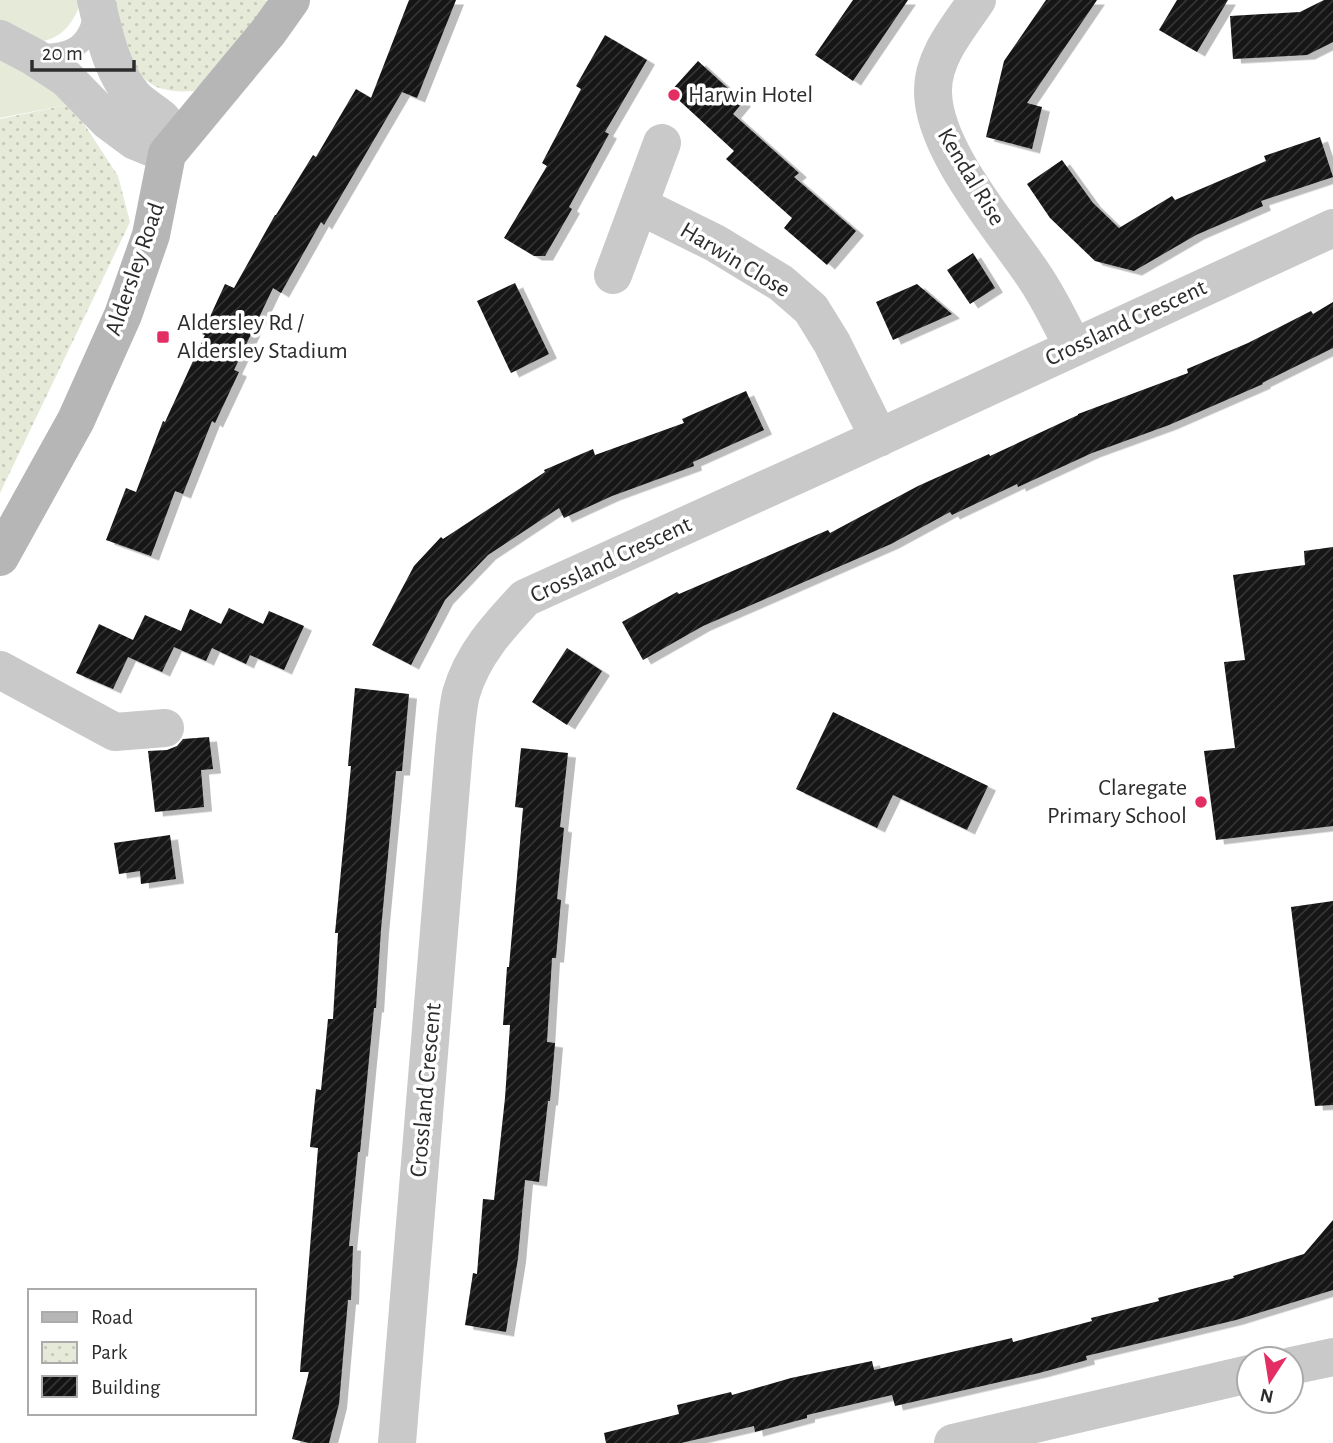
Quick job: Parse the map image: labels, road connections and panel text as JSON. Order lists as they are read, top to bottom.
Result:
{
  "streets": {
    "street": [
      "Kendal Rise",
      "Harwin Close",
      "Aldersley Road",
      "Crossland Crescent"
    ]
  },
  "crossings": [
    ["Kendal Rise", "Crossland Crescent"],
    ["Harwin Close", "Crossland Crescent"]
  ],
  "places": {
    "other": ["Harwin Hotel", "Claregate Primary School"],
    "transit": ["Aldersley Rd / Aldersley Stadium"]
  },
  "legend": ["Road", "Park", "Building"],
  "scale_bar": "20 m",
  "north": "bottom"
}
